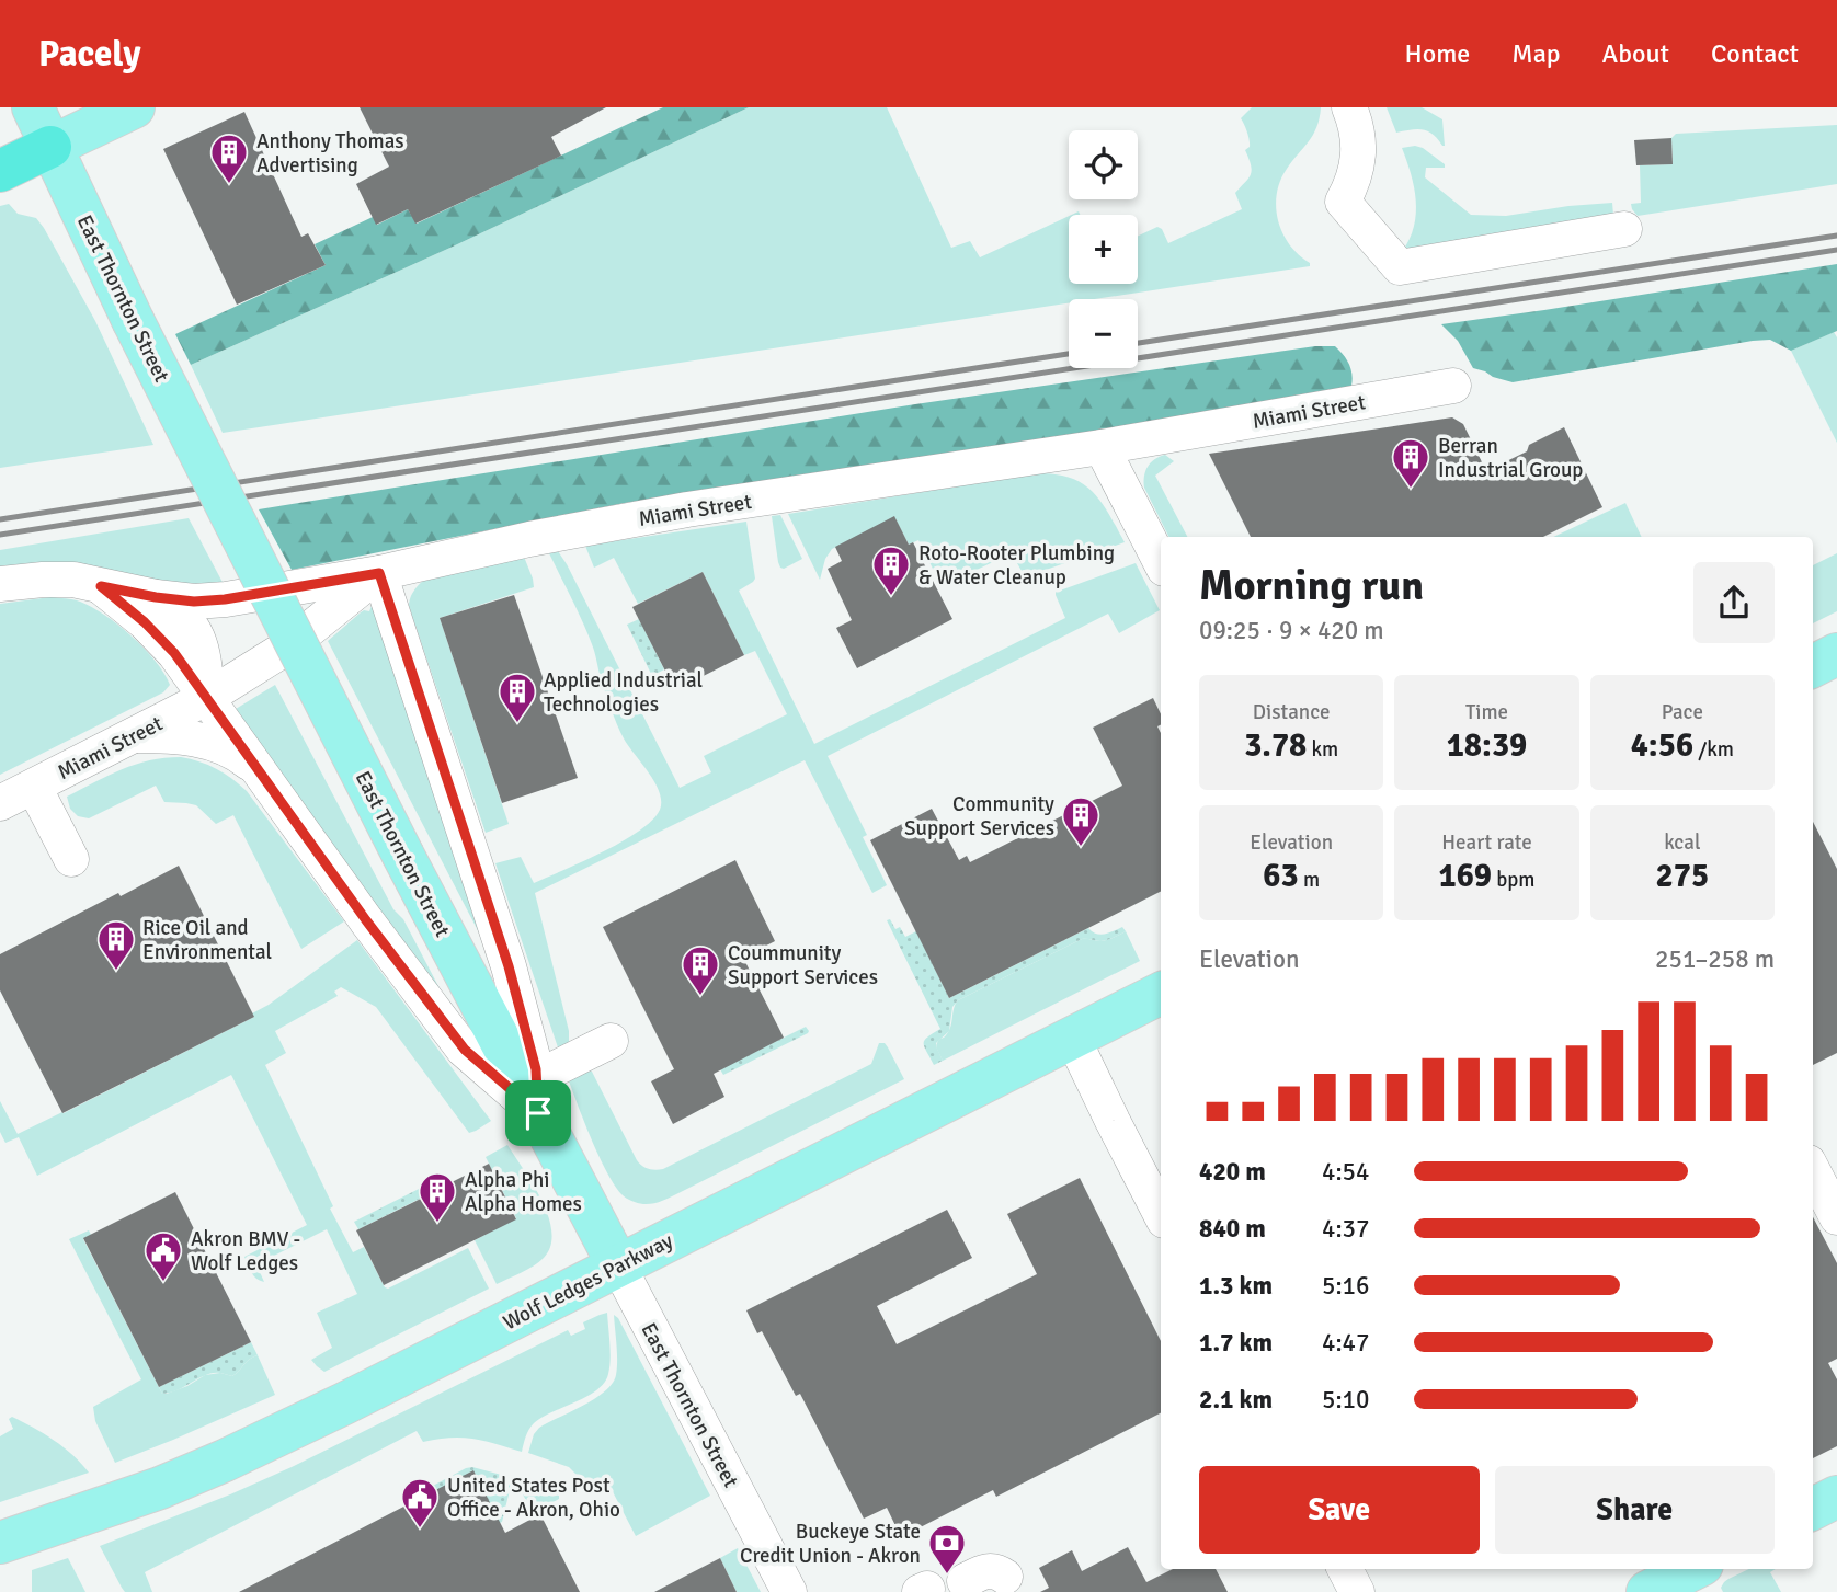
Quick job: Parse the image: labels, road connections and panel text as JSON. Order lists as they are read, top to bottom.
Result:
{
  "streets": {
    "main road": ["East Thornton Street", "Wolf Ledges Parkway"],
    "street": ["Miami Street"]
  },
  "crossings": [
    ["East Thornton Street", "Wolf Ledges Parkway"]
  ],
  "places": {
    "building": [
      "Anthony Thomas Advertising",
      "Berran Industrial Group",
      "Roto-Rooter Plumbing & Water Cleanup",
      "Applied Industrial Technologies",
      "Community Support Services",
      "Rice Oil and Environmental",
      "Coummunity Support Services",
      "Alpha Phi Alpha Homes"
    ],
    "public building": ["Akron BMV - Wolf Ledges", "United States Post Office - Akron, Ohio"],
    "bank": ["Buckeye State Credit Union - Akron"]
  },
  "page": {
    "header": "Pacely",
    "nav": [
      "Home",
      "Map",
      "About",
      "Contact"
    ],
    "map_buttons": ["+", "−"],
    "heading": ["Morning run", "09:25 · 9 × 420 m"],
    "stats": [
      ["Distance", "3.78 km"],
      ["Time", "18:39"],
      ["Pace", "4:56 /km"],
      ["Elevation", "63 m"],
      ["Heart rate", "169 bpm"],
      ["kcal", "275"]
    ],
    "chart": ["Elevation", "251–258 m"],
    "list": [
      {
        "name": "420 m",
        "note": "4:54"
      },
      {
        "name": "840 m",
        "note": "4:37"
      },
      {
        "name": "1.3 km",
        "note": "5:16"
      },
      {
        "name": "1.7 km",
        "note": "4:47"
      },
      {
        "name": "2.1 km",
        "note": "5:10"
      }
    ],
    "buttons": ["Save", "Share"]
  }
}
